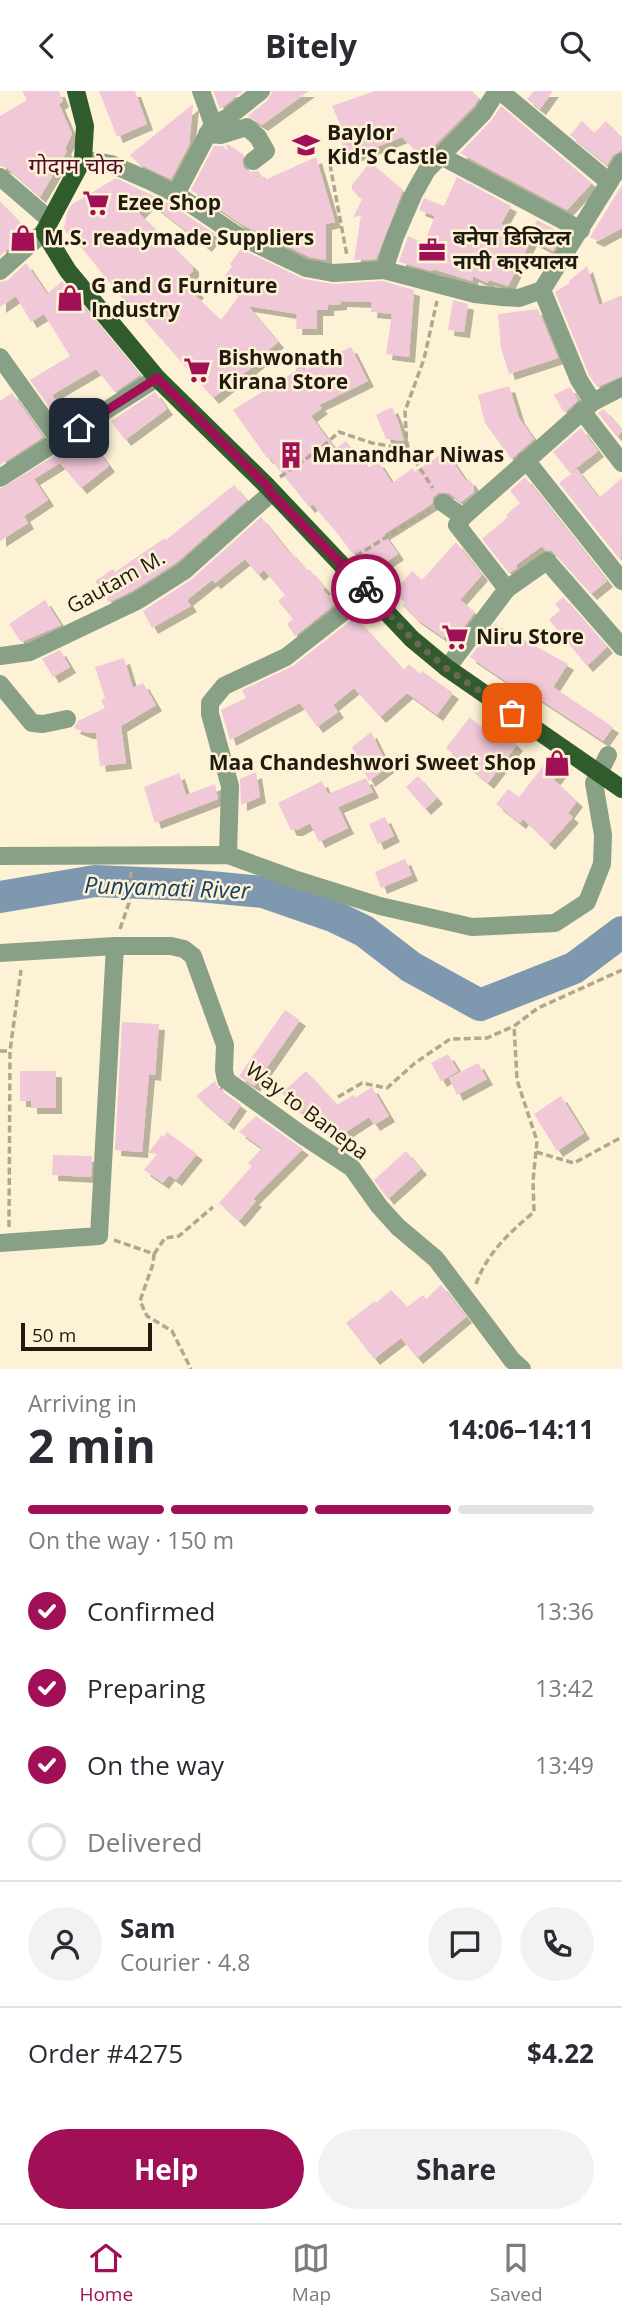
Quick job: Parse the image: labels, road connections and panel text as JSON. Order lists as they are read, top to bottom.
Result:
{
  "streets": {
    "street": ["Gautam M.", "Way to Banepa"]
  },
  "districts": ["गाेदाम चाेक"],
  "water": ["Punyamati River"],
  "places": {
    "school or university": ["Baylor Kid'S Castle"],
    "supermarket": ["Ezee Shop", "Bishwonath Kirana Store", "Niru Store"],
    "shop": ["M.S. readymade Suppliers", "G and G Furniture Industry", "Maa Chandeshwori Sweet Shop"],
    "office": ["बनेपा डिजिटल नापी का्रयालय"],
    "building": ["Manandhar Niwas"]
  },
  "scale_bar": "50 m",
  "page": {
    "header": "Bitely",
    "scale": "50 m",
    "heading": ["2 min", "Arriving in", "14:06–14:11"],
    "panel": [
      "Sam",
      "Courier · 4.8",
      "Order #4275",
      "$4.22"
    ],
    "bar": "On the way · 150 m",
    "list": [
      ["Confirmed", "13:36"],
      ["Preparing", "13:42"],
      ["On the way", "13:49"],
      "Delivered"
    ],
    "buttons": ["Help", "Share"],
    "tabs": ["Home", "Map", "Saved"]
  }
}
